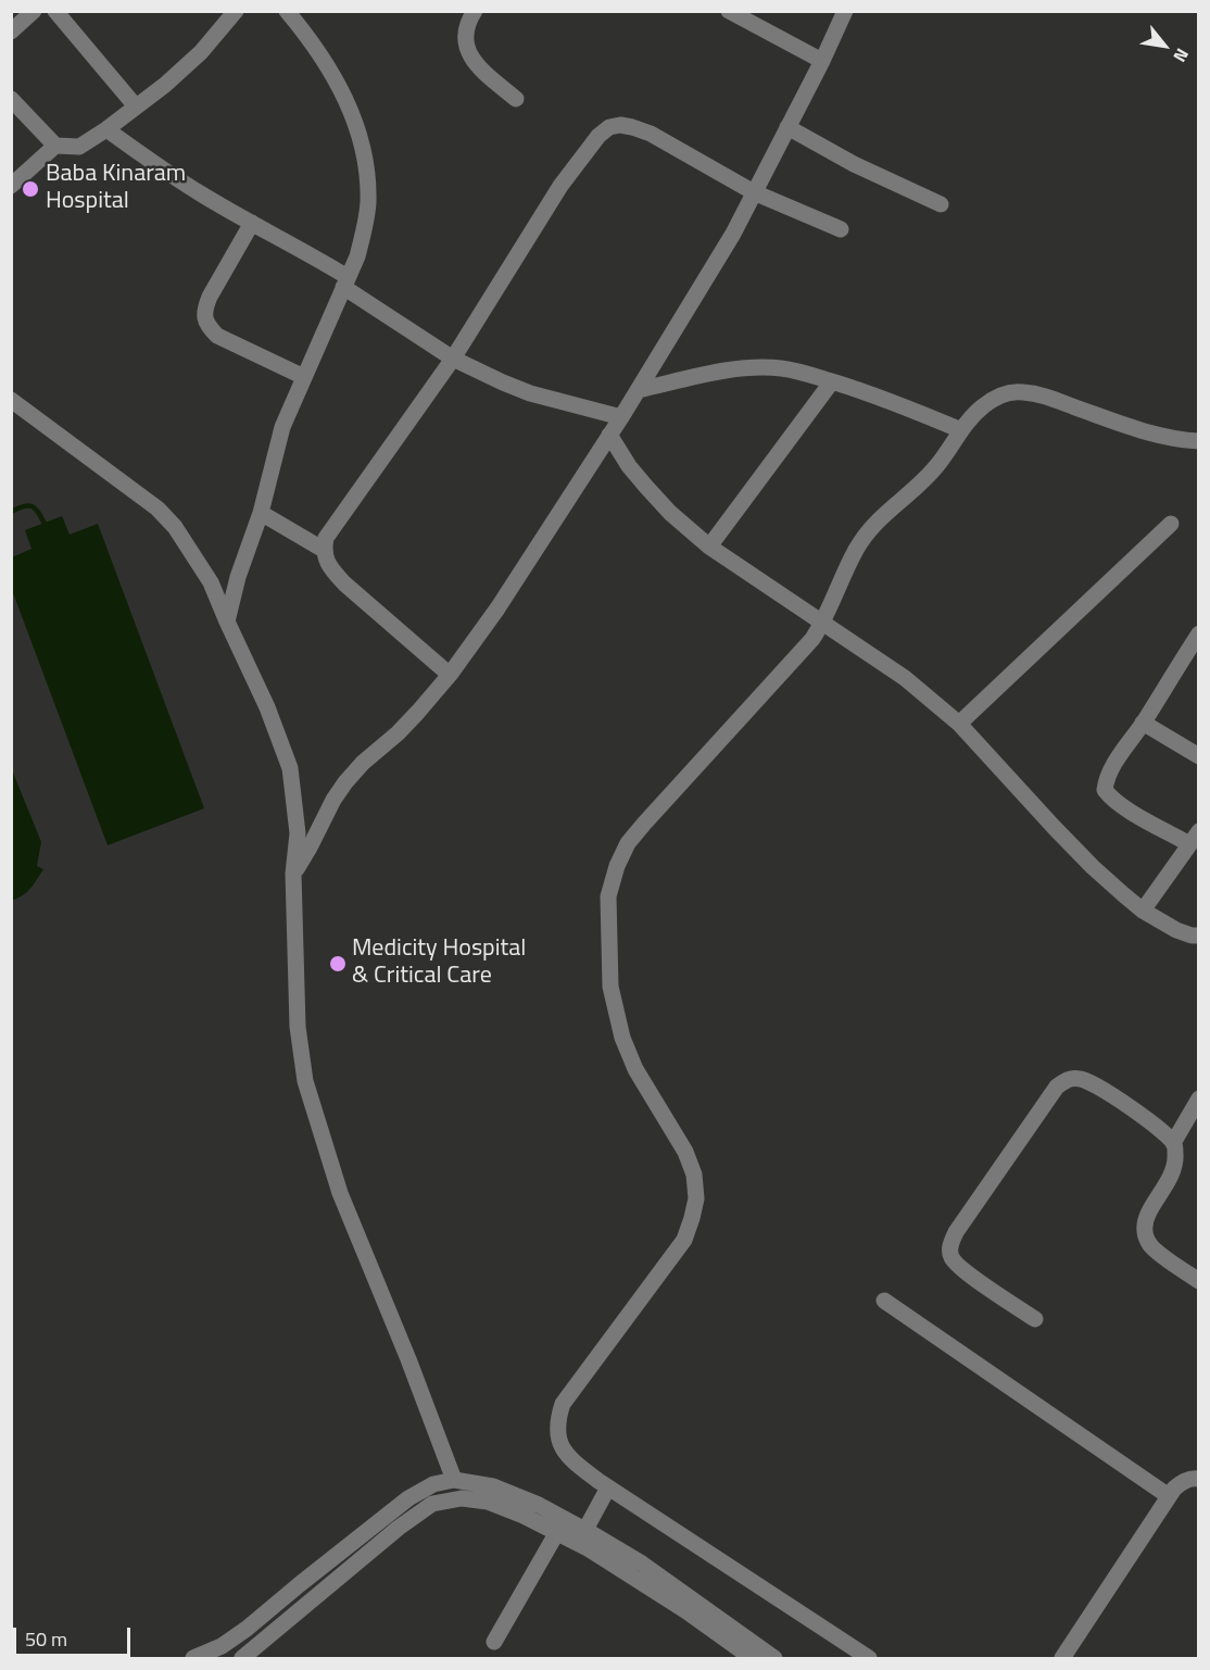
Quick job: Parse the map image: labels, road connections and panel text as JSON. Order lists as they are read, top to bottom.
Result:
{
  "places": ["Baba Kinaram Hospital", "Medicity Hospital & Critical Care"],
  "scale_bar": "50 m",
  "north": "bottom right"
}
